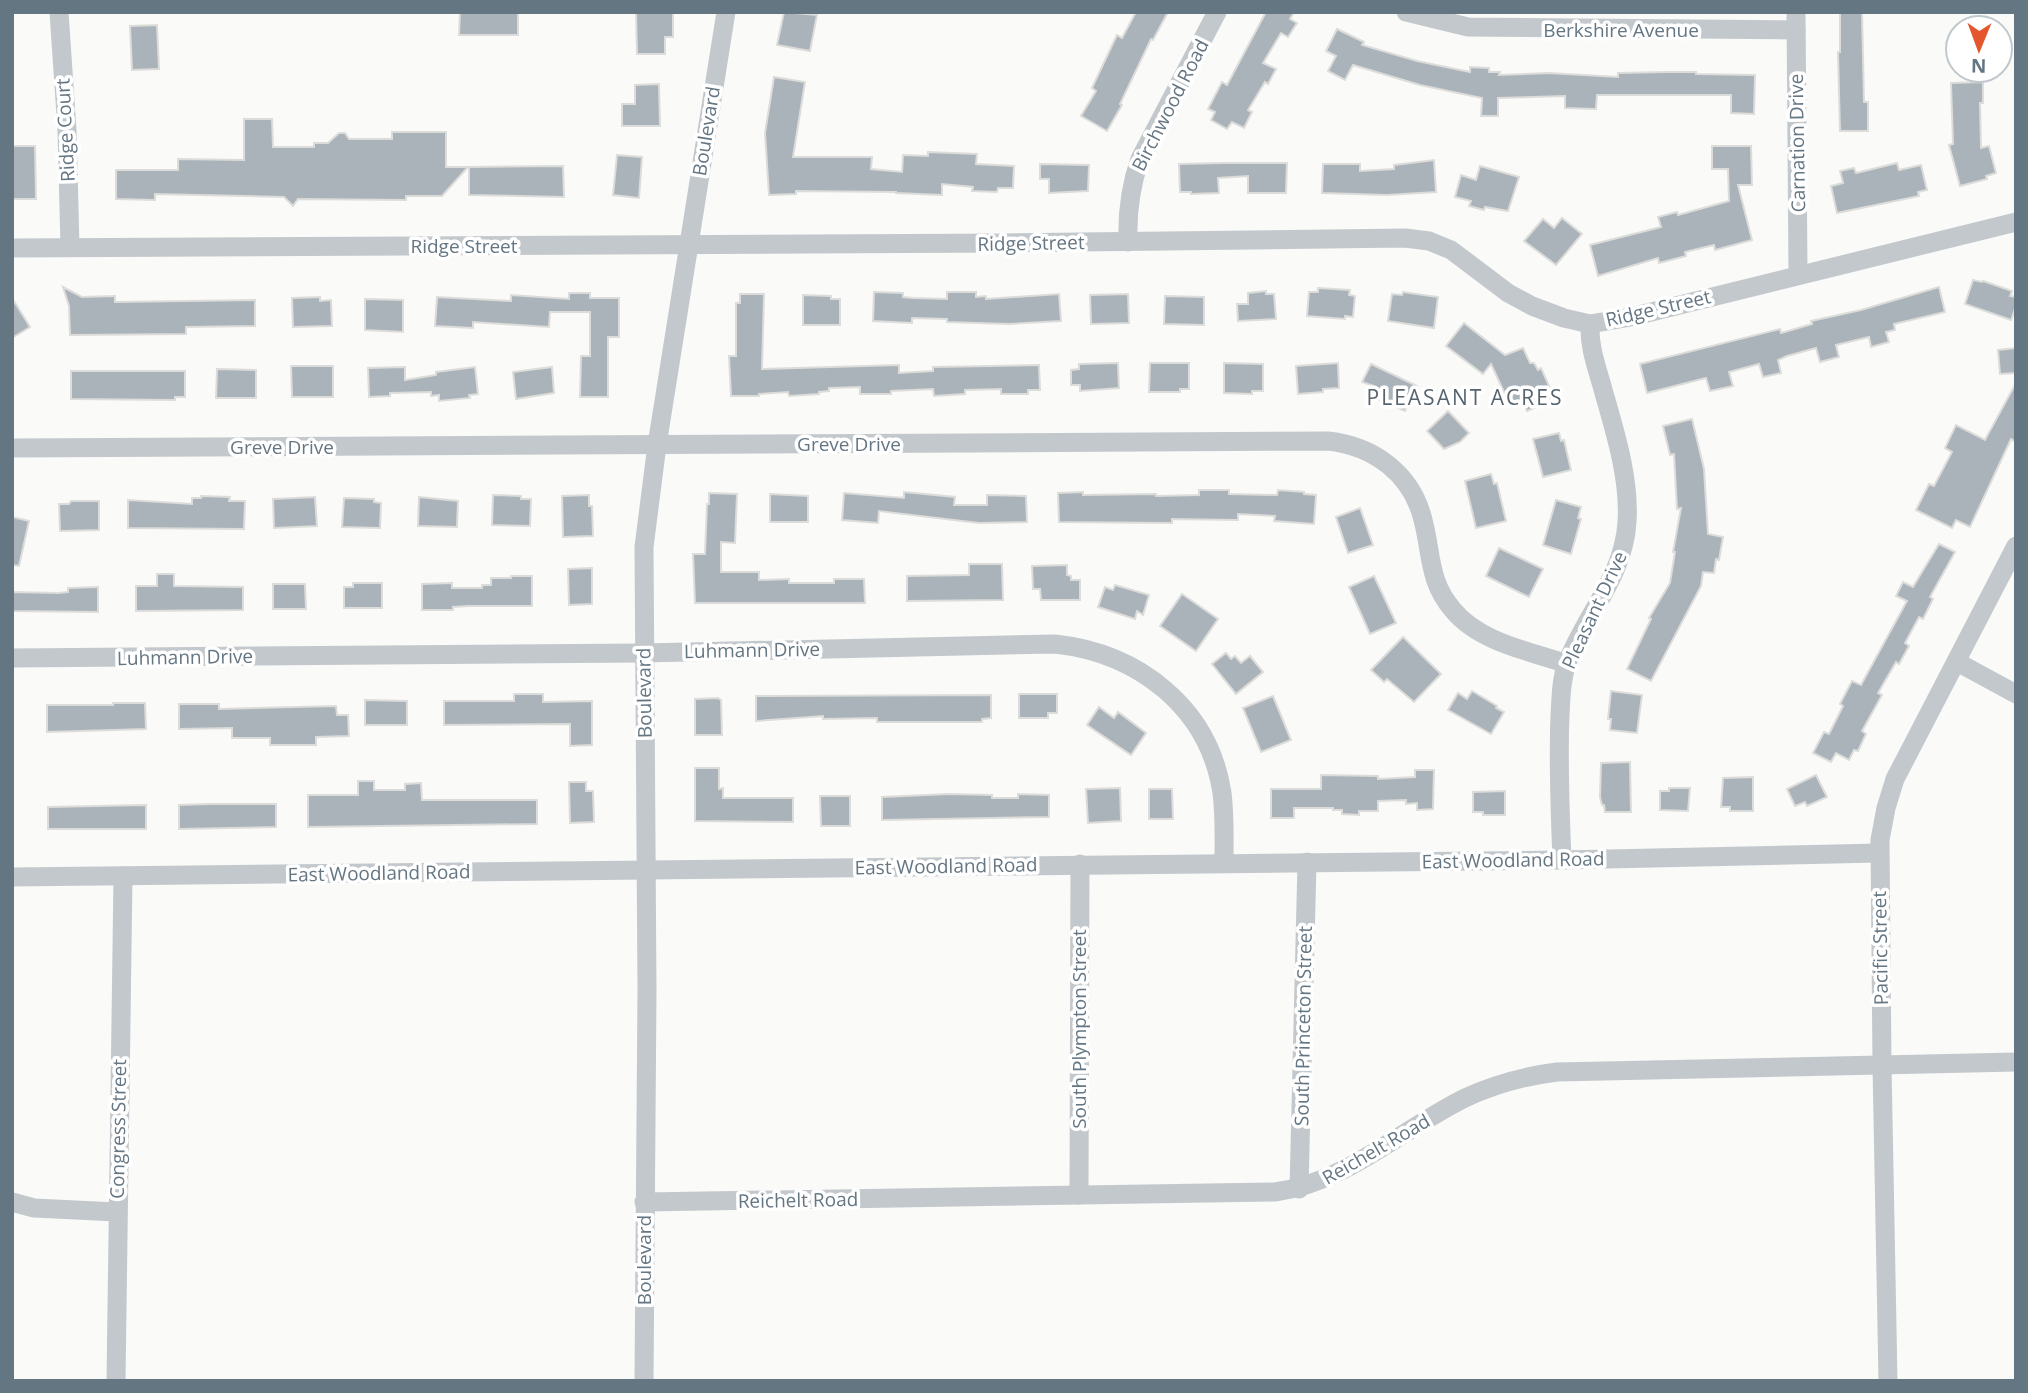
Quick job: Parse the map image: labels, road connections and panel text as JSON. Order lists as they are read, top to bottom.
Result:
{
  "streets": {
    "street": [
      "Berkshire Avenue",
      "Birchwood Road",
      "Ridge Court",
      "Boulevard",
      "Carnation Drive",
      "Ridge Street",
      "Greve Drive",
      "Pleasant Drive",
      "Luhmann Drive",
      "East Woodland Road",
      "Pacific Street",
      "South Princeton Street",
      "South Plympton Street",
      "Congress Street",
      "Reichelt Road"
    ]
  },
  "crossings": [
    ["Berkshire Avenue", "Carnation Drive"],
    ["Birchwood Road", "Ridge Street"],
    ["Ridge Court", "Ridge Street"],
    ["Boulevard", "Ridge Street"],
    ["Boulevard", "Greve Drive"],
    ["Boulevard", "Luhmann Drive"],
    ["Boulevard", "East Woodland Road"],
    ["Boulevard", "Reichelt Road"],
    ["Carnation Drive", "Ridge Street"],
    ["Ridge Street", "Pleasant Drive"],
    ["Greve Drive", "Pleasant Drive"],
    ["Pleasant Drive", "East Woodland Road"],
    ["Luhmann Drive", "East Woodland Road"],
    ["East Woodland Road", "Pacific Street"],
    ["East Woodland Road", "South Princeton Street"],
    ["East Woodland Road", "South Plympton Street"],
    ["East Woodland Road", "Congress Street"],
    ["Pacific Street", "Reichelt Road"],
    ["South Princeton Street", "Reichelt Road"],
    ["South Plympton Street", "Reichelt Road"]
  ],
  "districts": ["PLEASANT ACRES"],
  "north": "bottom"
}
